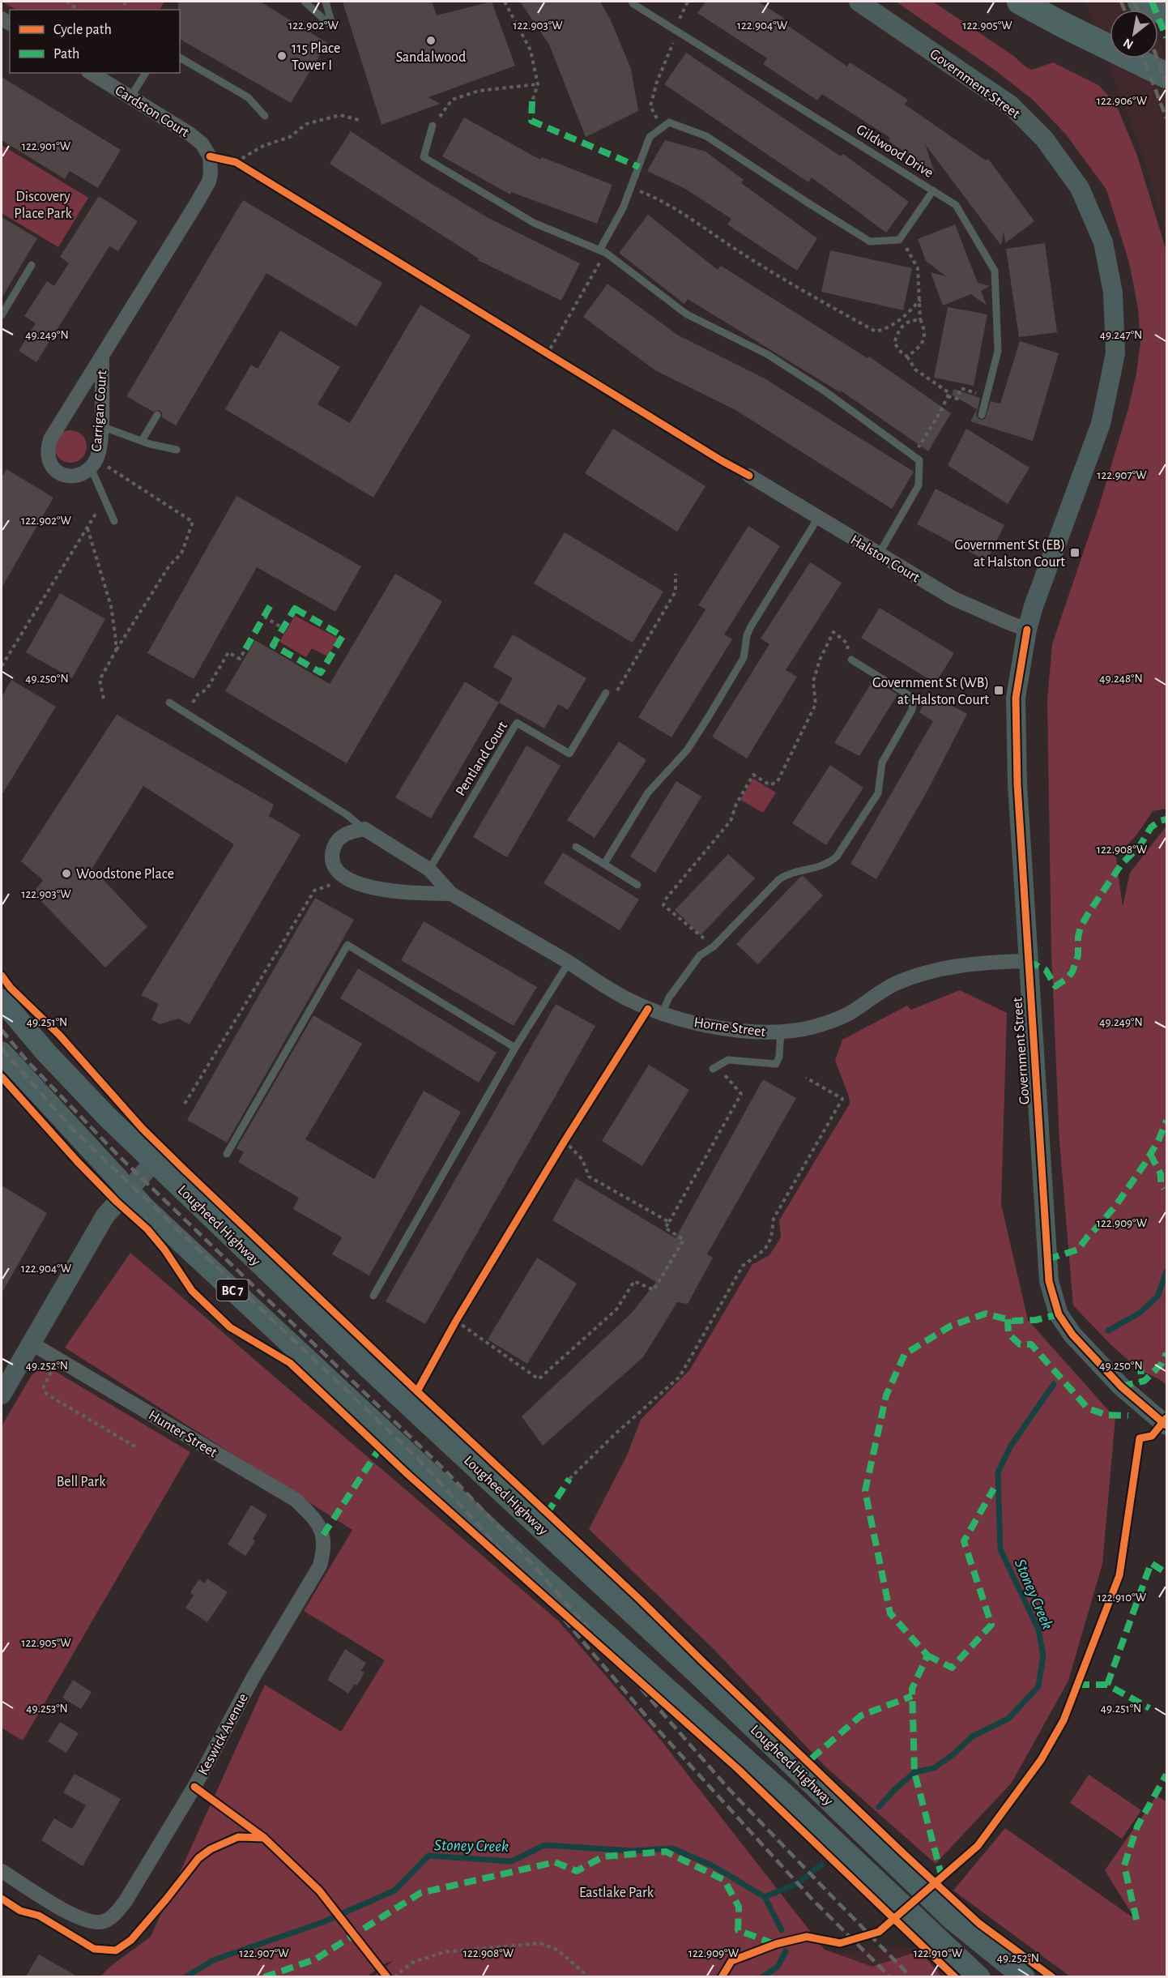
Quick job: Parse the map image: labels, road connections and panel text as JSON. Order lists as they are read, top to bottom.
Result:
{
  "streets": {
    "main road": ["Lougheed Highway", "BC 7"],
    "street": [
      "Government Street",
      "Cardston Court",
      "Carrigan Court",
      "Halston Court",
      "Horne Street",
      "Hunter Street",
      "Keswick Avenue"
    ],
    "lane": ["Gildwood Drive", "Pentland Court"]
  },
  "crossings": [
    ["Government Street", "Halston Court"],
    ["Government Street", "Horne Street"],
    ["Cardston Court", "Carrigan Court"],
    ["Pentland Court", "Horne Street"],
    ["Hunter Street", "Keswick Avenue"]
  ],
  "water": ["Stoney Creek"],
  "parks": ["Discovery Place Park", "Bell Park", "Eastlake Park"],
  "places": {
    "other": ["Sandalwood", "115 Place Tower I", "Woodstone Place"],
    "transit": ["Government St (EB) at Halston Court", "Government St (WB) at Halston Court"]
  },
  "legend": ["Cycle path", "Path"],
  "north": "bottom left",
  "coordinates": [
    "122.902°W",
    "122.903°W",
    "122.904°W",
    "122.905°W",
    "122.906°W",
    "122.901°W",
    "49.247°N",
    "49.249°N",
    "122.907°W",
    "49.248°N",
    "49.250°N",
    "122.908°W",
    "49.251°N",
    "122.909°W",
    "49.252°N",
    "122.910°W",
    "49.253°N"
  ]
}
